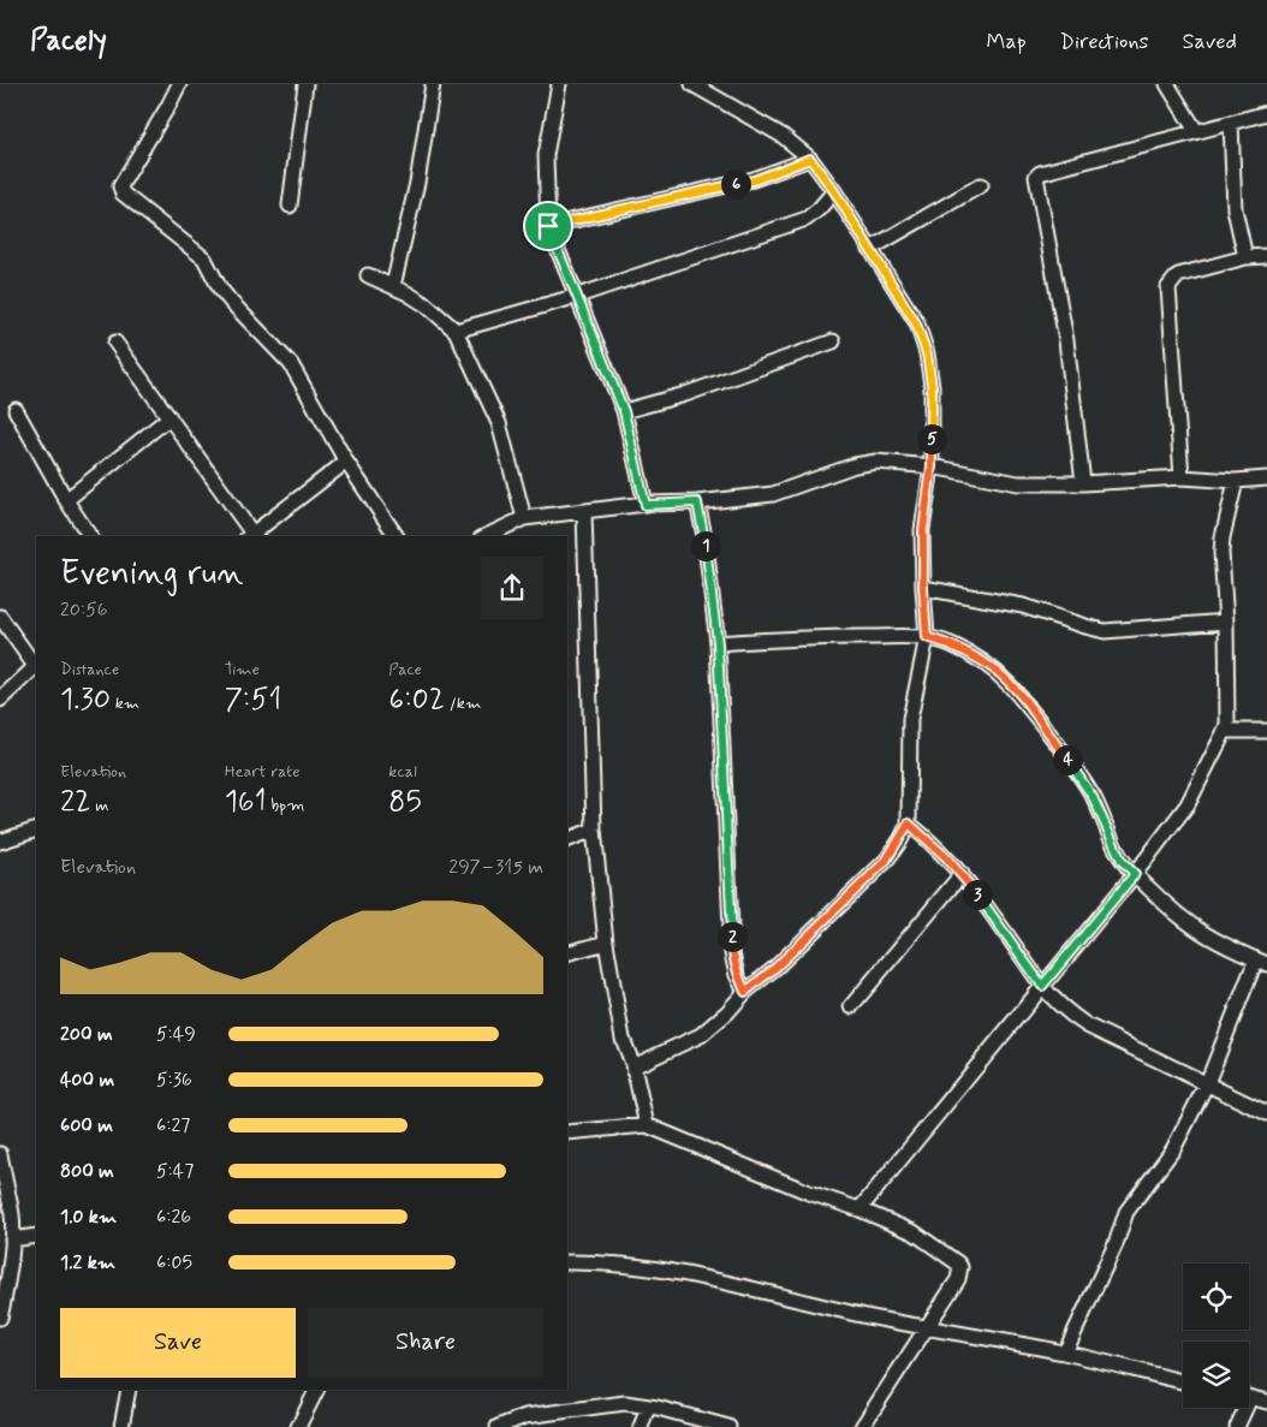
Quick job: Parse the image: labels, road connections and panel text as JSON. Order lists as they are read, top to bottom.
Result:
{
  "page": {
    "header": "Pacely",
    "nav": ["Map", "Directions", "Saved"],
    "pins": [
      "6",
      "5",
      "1",
      "4",
      "3",
      "2"
    ],
    "heading": ["Evening run", "20:56"],
    "stats": [
      ["Distance", "1.30 km"],
      ["Time", "7:51"],
      ["Pace", "6:02 /km"],
      ["Elevation", "22 m"],
      ["Heart rate", "161 bpm"],
      ["kcal", "85"]
    ],
    "chart": ["Elevation", "297–315 m"],
    "list": [
      {
        "name": "200 m",
        "note": "5:49"
      },
      {
        "name": "400 m",
        "note": "5:36"
      },
      {
        "name": "600 m",
        "note": "6:27"
      },
      {
        "name": "800 m",
        "note": "5:47"
      },
      {
        "name": "1.0 km",
        "note": "6:26"
      },
      {
        "name": "1.2 km",
        "note": "6:05"
      }
    ],
    "buttons": ["Save", "Share"]
  }
}
